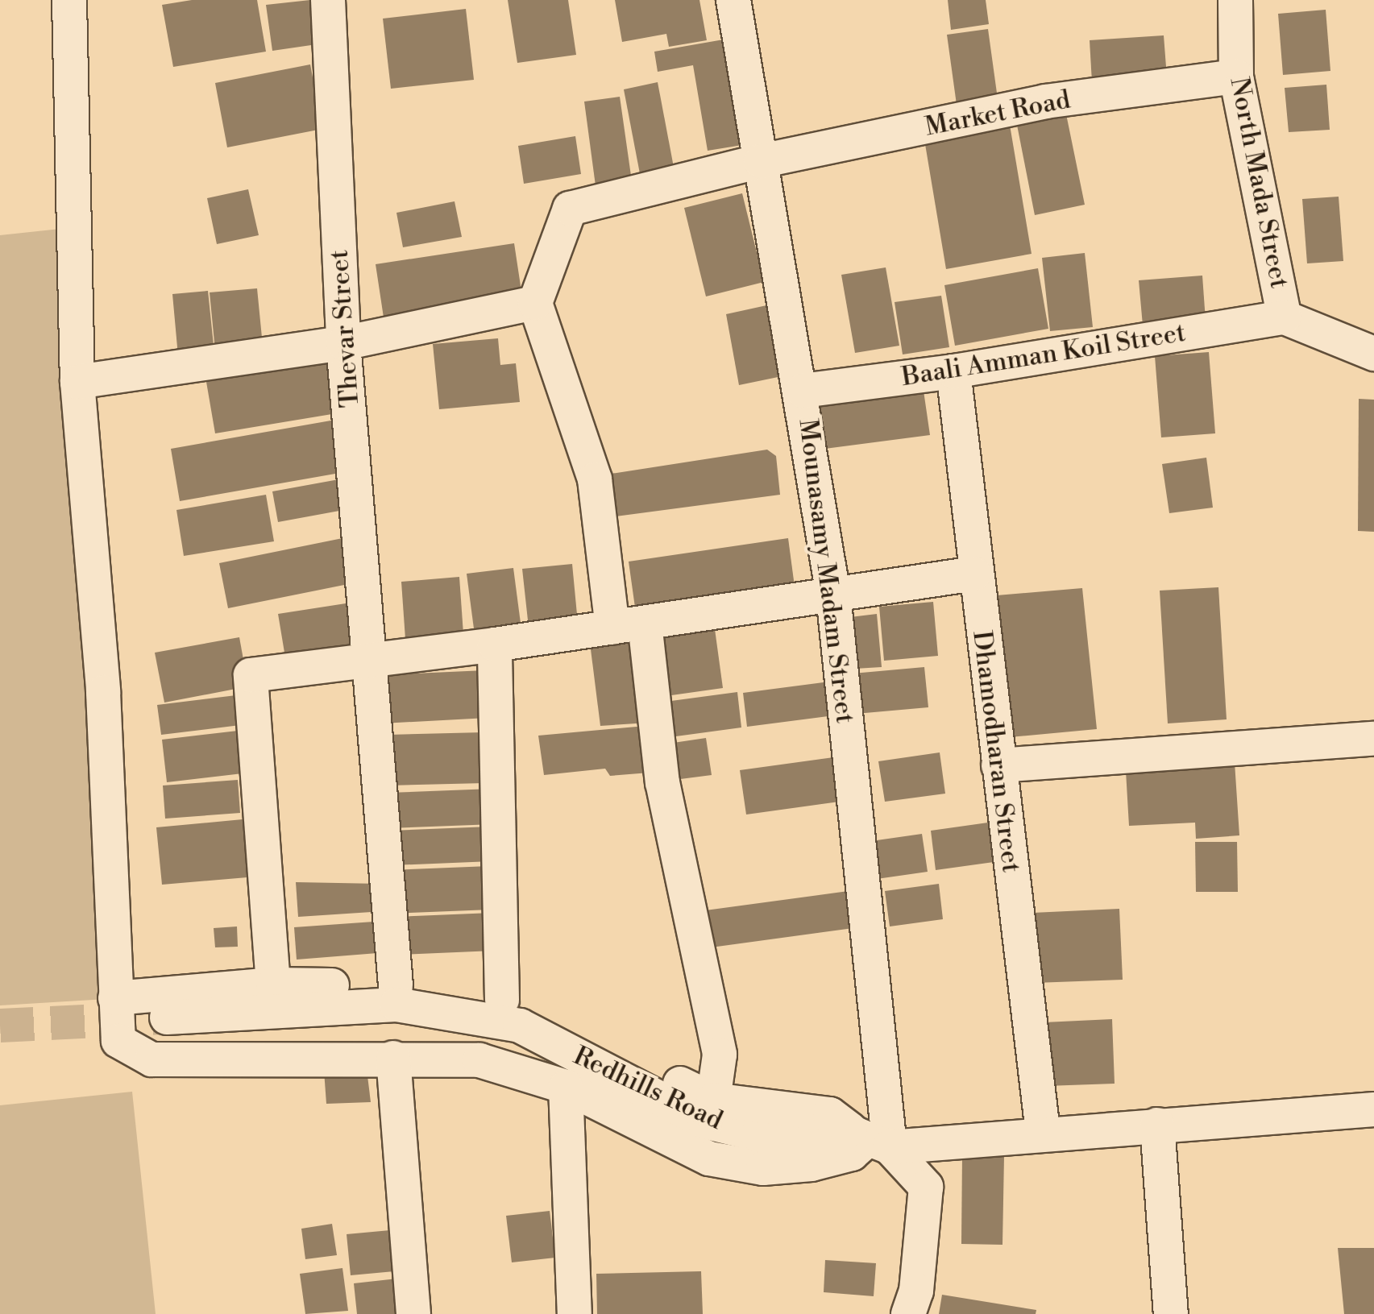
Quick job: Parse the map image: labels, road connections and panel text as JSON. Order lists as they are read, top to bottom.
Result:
{
  "streets": {
    "street": [
      "Market Road",
      "North Mada Street",
      "Thevar Street",
      "Baali Amman Koil Street",
      "Mounasamy Madam Street",
      "Dhamodharan Street",
      "Redhills Road"
    ]
  },
  "crossings": [
    ["Market Road", "North Mada Street"],
    ["Market Road", "Mounasamy Madam Street"],
    ["North Mada Street", "Baali Amman Koil Street"],
    ["Baali Amman Koil Street", "Mounasamy Madam Street"],
    ["Baali Amman Koil Street", "Dhamodharan Street"],
    ["Mounasamy Madam Street", "Redhills Road"],
    ["Dhamodharan Street", "Redhills Road"]
  ]
}
